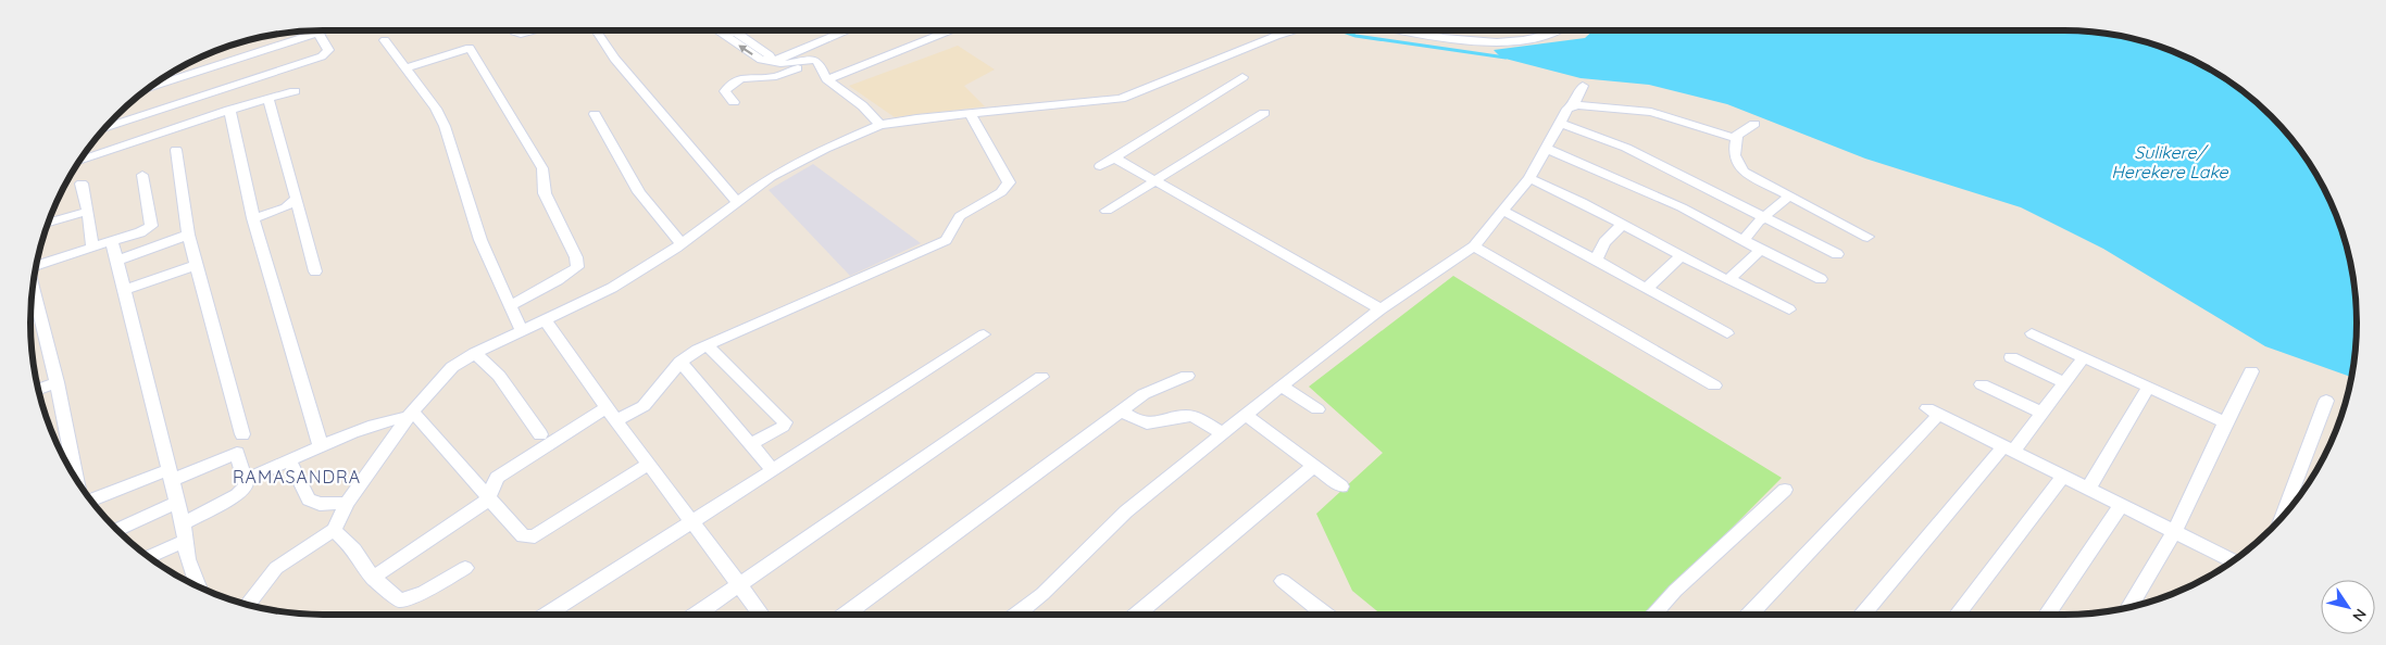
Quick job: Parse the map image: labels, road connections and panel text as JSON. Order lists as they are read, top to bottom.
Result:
{
  "districts": ["RAMASANDRA"],
  "water": ["Sulikere/ Herekere Lake"],
  "north": "bottom right"
}
